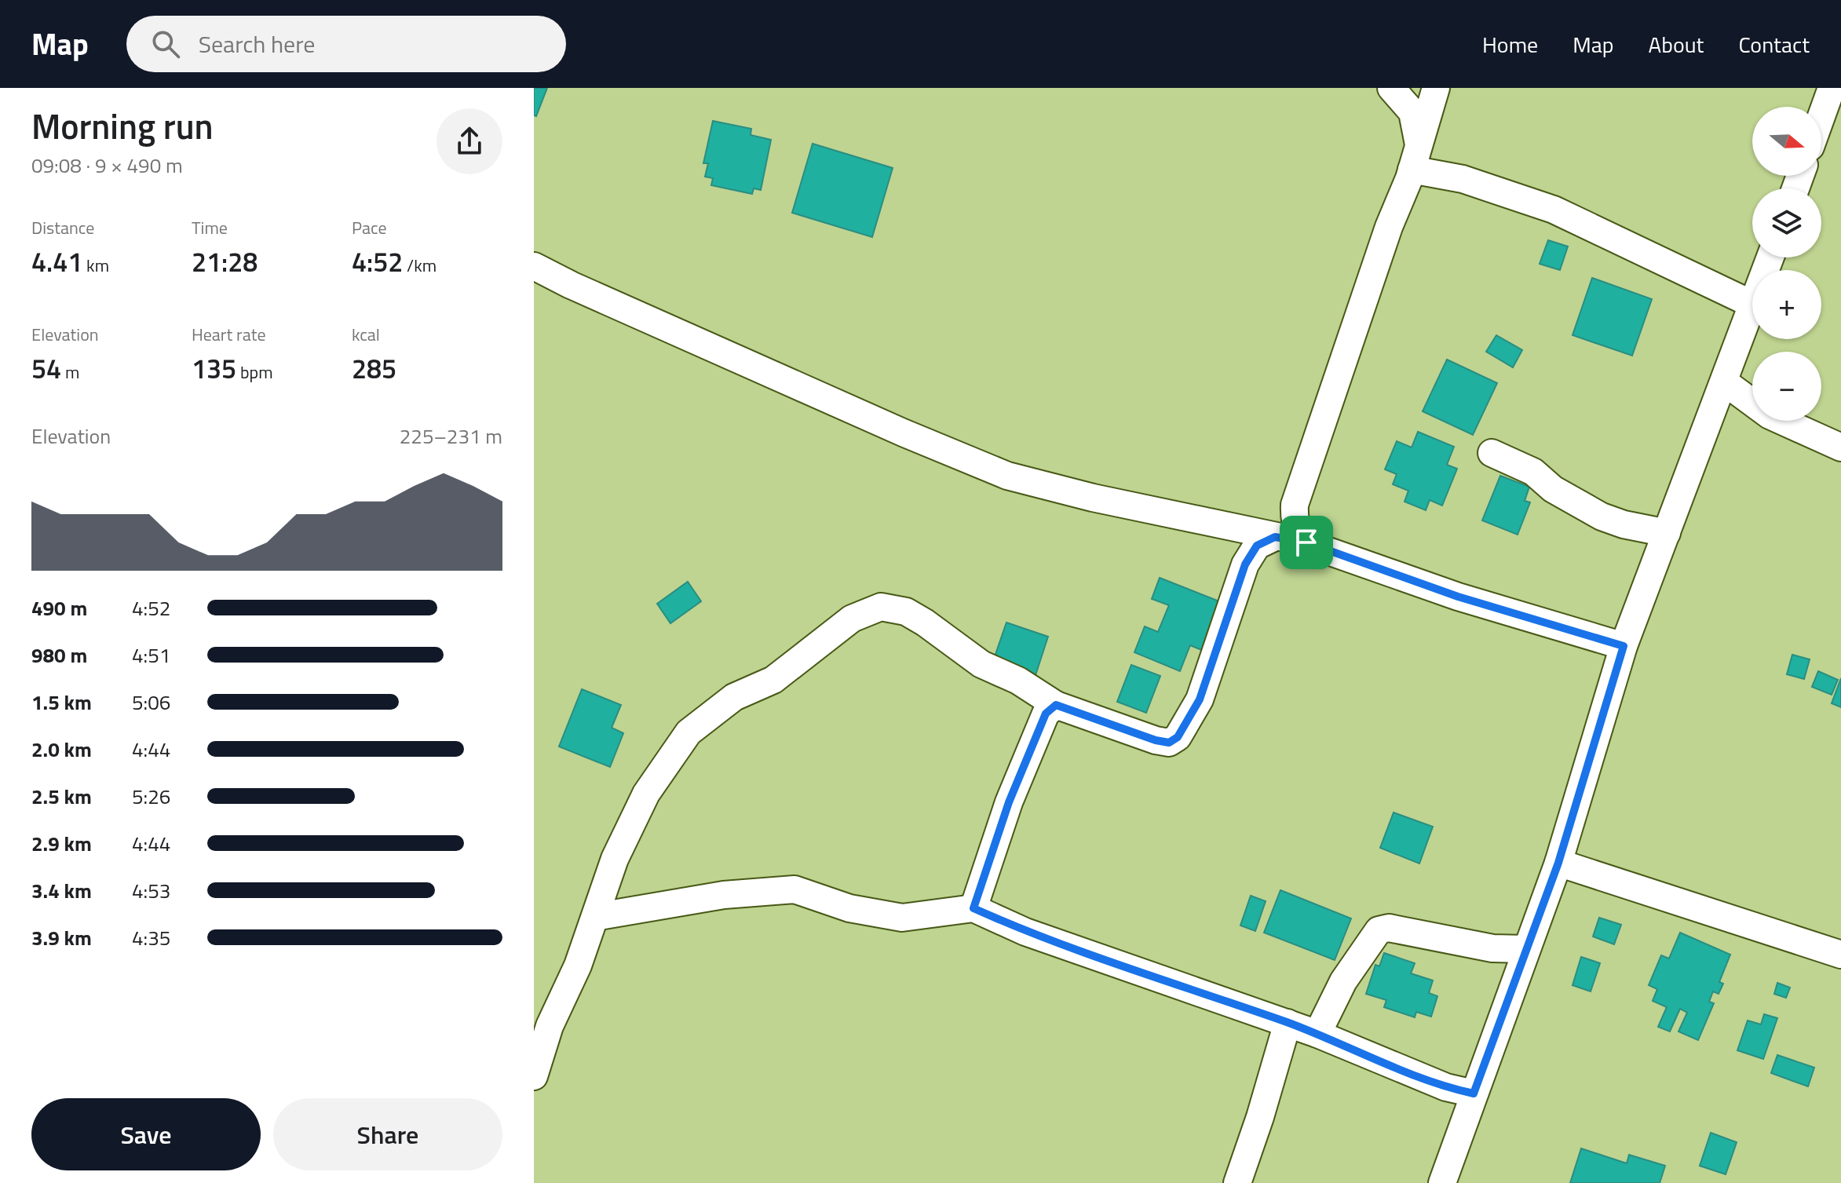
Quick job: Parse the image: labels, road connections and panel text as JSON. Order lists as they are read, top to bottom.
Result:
{
  "north": "right",
  "page": {
    "header": "Map",
    "search": "Search here",
    "nav": [
      "Home",
      "Map",
      "About",
      "Contact"
    ],
    "heading": ["Morning run", "09:08 · 9 × 490 m"],
    "map_buttons": ["+", "−"],
    "stats": [
      ["Distance", "4.41 km"],
      ["Time", "21:28"],
      ["Pace", "4:52 /km"],
      ["Elevation", "54 m"],
      ["Heart rate", "135 bpm"],
      ["kcal", "285"]
    ],
    "chart": ["Elevation", "225–231 m"],
    "list": [
      {
        "name": "490 m",
        "note": "4:52"
      },
      {
        "name": "980 m",
        "note": "4:51"
      },
      {
        "name": "1.5 km",
        "note": "5:06"
      },
      {
        "name": "2.0 km",
        "note": "4:44"
      },
      {
        "name": "2.5 km",
        "note": "5:26"
      },
      {
        "name": "2.9 km",
        "note": "4:44"
      },
      {
        "name": "3.4 km",
        "note": "4:53"
      },
      {
        "name": "3.9 km",
        "note": "4:35"
      }
    ],
    "buttons": ["Save", "Share"]
  }
}
